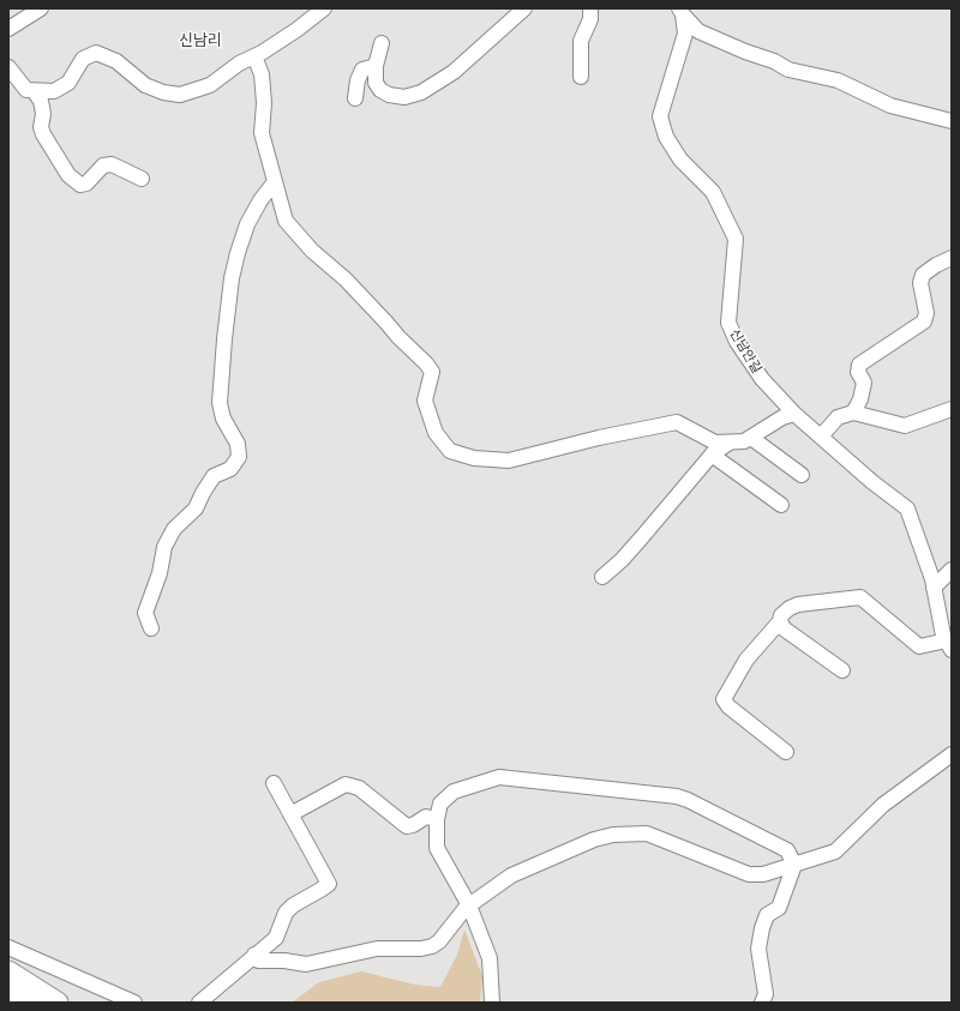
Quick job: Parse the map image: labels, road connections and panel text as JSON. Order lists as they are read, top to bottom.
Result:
{
  "streets": {
    "street": ["신남안길"]
  },
  "districts": ["신남리"]
}
